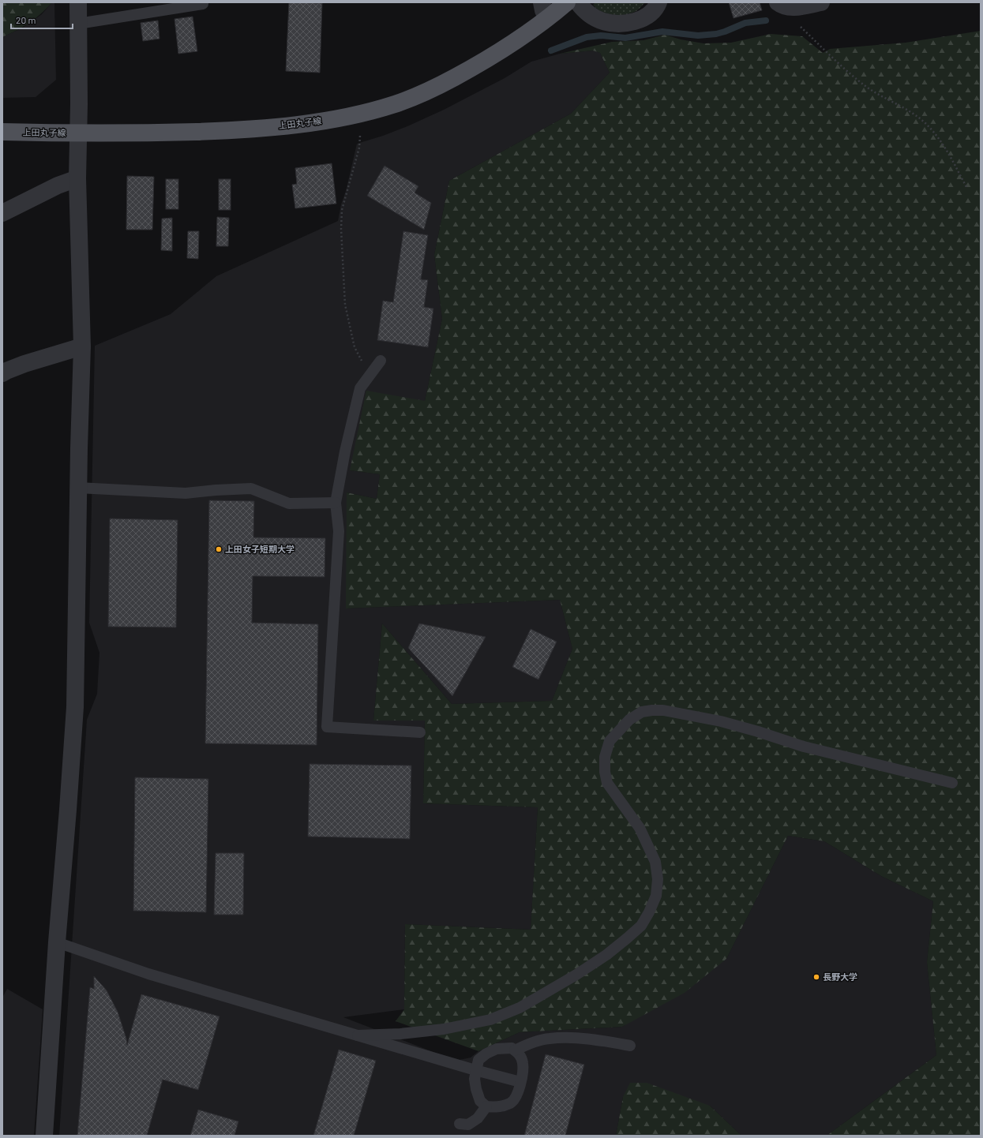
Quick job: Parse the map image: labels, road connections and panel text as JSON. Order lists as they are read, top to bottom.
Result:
{
  "streets": {
    "main road": ["上田丸子線"]
  },
  "places": ["上田女子短期大学", "長野大学"],
  "scale_bar": "20 m"
}
